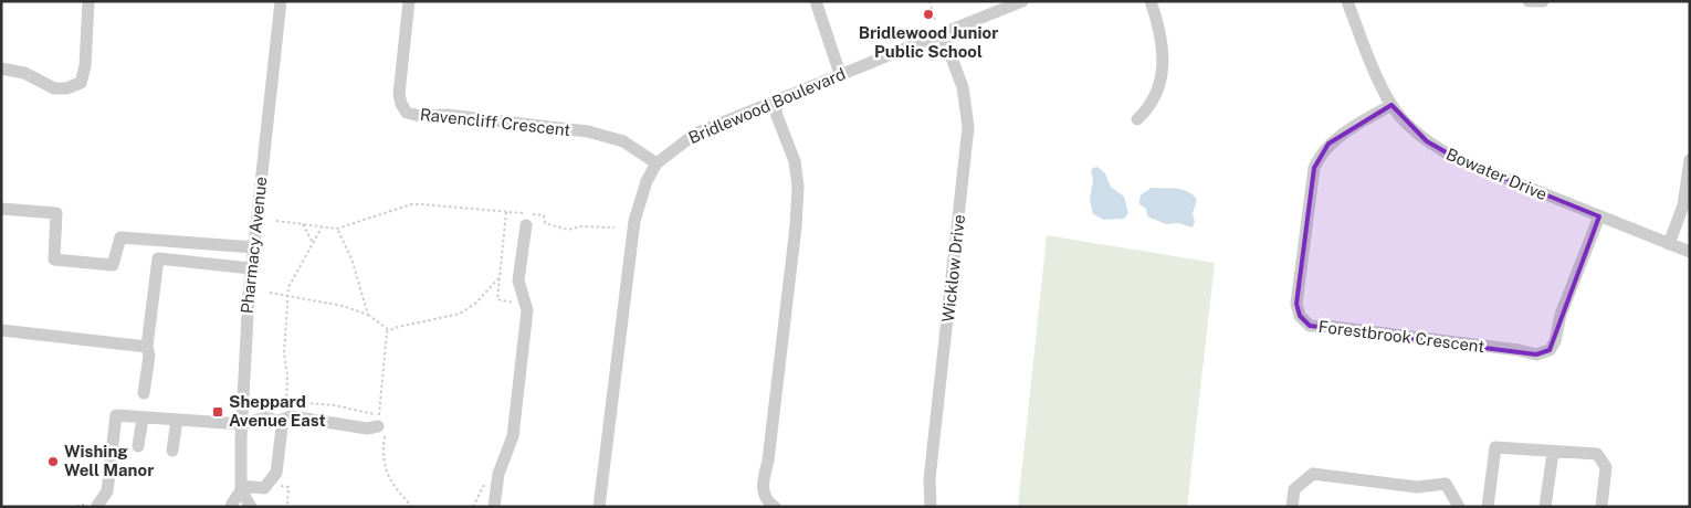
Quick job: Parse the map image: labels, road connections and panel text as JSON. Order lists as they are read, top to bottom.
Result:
{
  "streets": {
    "street": [
      "Bridlewood Boulevard",
      "Ravencliff Crescent",
      "Bowater Drive",
      "Pharmacy Avenue",
      "Wicklow Drive",
      "Forestbrook Crescent"
    ]
  },
  "crossings": [
    ["Bridlewood Boulevard", "Ravencliff Crescent"],
    ["Bridlewood Boulevard", "Wicklow Drive"],
    ["Bowater Drive", "Forestbrook Crescent"]
  ],
  "places": {
    "other": ["Bridlewood Junior Public School", "Wishing Well Manor"],
    "transit": ["Sheppard Avenue East"]
  }
}
